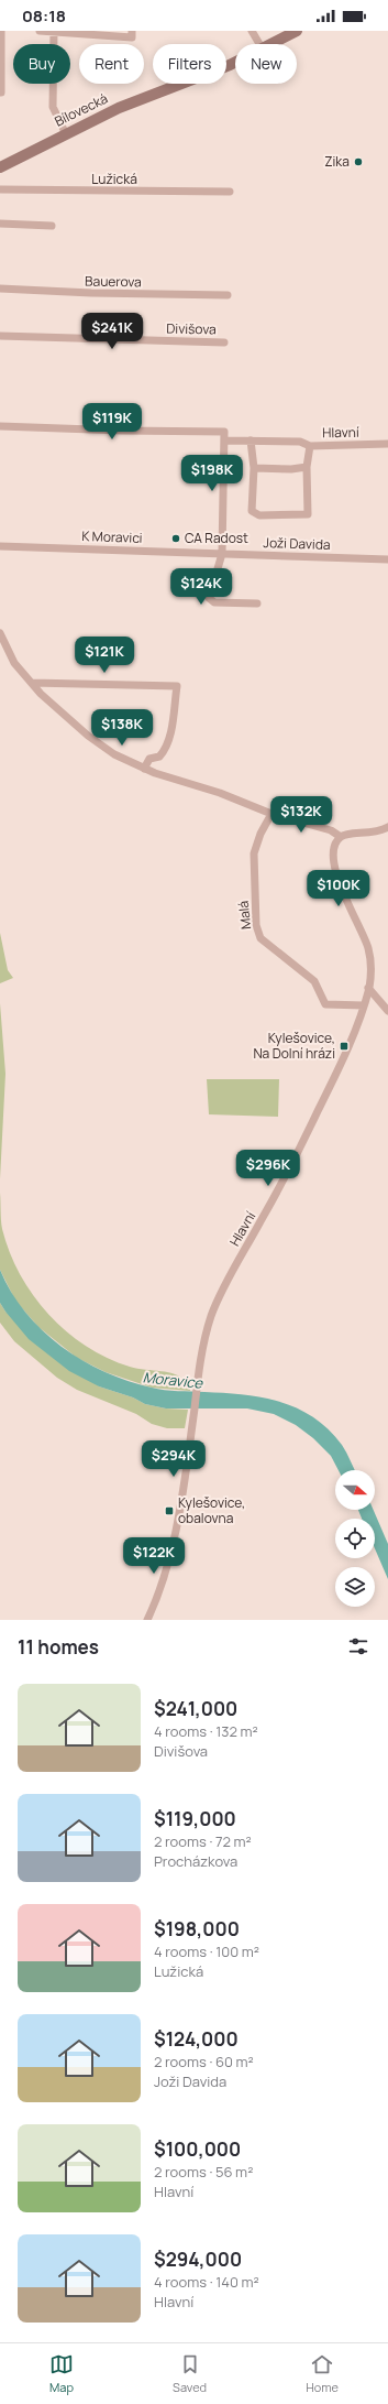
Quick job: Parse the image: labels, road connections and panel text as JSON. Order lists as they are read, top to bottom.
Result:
{
  "streets": {
    "main road": ["Bílovecká"],
    "street": [
      "Lužická",
      "Bauerova",
      "Divišova",
      "Hlavní",
      "K Moravici",
      "Joži Davida",
      "Malá"
    ]
  },
  "crossings": [
    ["Hlavní", "Malá"],
    ["K Moravici", "Joži Davida"]
  ],
  "water": ["Moravice"],
  "places": {
    "other": ["Zika", "CA Radost"],
    "transit": ["Kylešovice, Na Dolní hrázi", "Kylešovice, obalovna"]
  },
  "north": "right",
  "page": {
    "status": "08:18",
    "chip": [
      "Buy",
      "Rent",
      "Filters",
      "New"
    ],
    "price": [
      "$241K",
      "$119K",
      "$198K",
      "$124K",
      "$121K",
      "$138K",
      "$132K",
      "$100K",
      "$296K",
      "$294K",
      "$122K"
    ],
    "heading": "11 homes",
    "list": [
      {
        "name": "$241,000",
        "note": "4 rooms · 132 m² · Divišova"
      },
      {
        "name": "$119,000",
        "note": "2 rooms · 72 m² · Procházkova"
      },
      {
        "name": "$198,000",
        "note": "4 rooms · 100 m² · Lužická"
      },
      {
        "name": "$124,000",
        "note": "2 rooms · 60 m² · Joži Davida"
      },
      {
        "name": "$100,000",
        "note": "2 rooms · 56 m² · Hlavní"
      },
      {
        "name": "$294,000",
        "note": "4 rooms · 140 m² · Hlavní"
      }
    ],
    "tabs": ["Map", "Saved", "Home"]
  }
}
